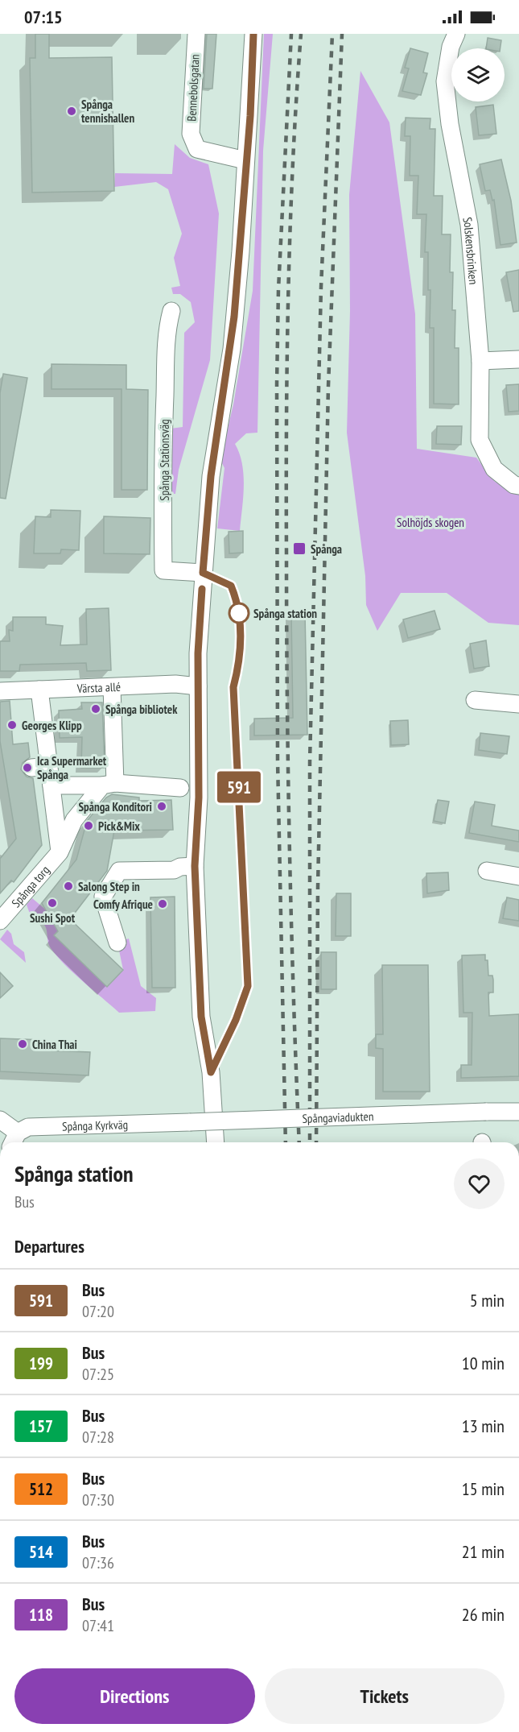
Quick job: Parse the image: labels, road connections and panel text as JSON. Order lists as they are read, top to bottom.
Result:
{
  "streets": {
    "street": [
      "Bennebolsgatan",
      "Solskensbrinken",
      "Spånga Stationsväg",
      "Värsta allé",
      "Spånga torg",
      "Spångaviadukten",
      "Spånga Kyrkväg"
    ]
  },
  "crossings": [
    ["Spångaviadukten", "Spånga Kyrkväg"]
  ],
  "parks": ["Solhöjds skogen"],
  "places": {
    "other": [
      "Spånga tennishallen",
      "Spånga station",
      "Spånga bibliotek",
      "Georges Klipp",
      "Ica Supermarket Spånga",
      "Spånga Konditori",
      "Pick&Mix",
      "Salong Step in",
      "Sushi Spot",
      "Comfy Afrique",
      "China Thai"
    ],
    "transit": ["Spånga"]
  },
  "lines": ["bus line 591"],
  "page": {
    "status": "07:15",
    "on_map": "591",
    "heading": [
      ["Spånga station", "Bus"],
      "Departures"
    ],
    "list": [
      {
        "mark": "591",
        "name": "Bus",
        "note": "07:20",
        "value": "5 min"
      },
      {
        "mark": "199",
        "name": "Bus",
        "note": "07:25",
        "value": "10 min"
      },
      {
        "mark": "157",
        "name": "Bus",
        "note": "07:28",
        "value": "13 min"
      },
      {
        "mark": "512",
        "name": "Bus",
        "note": "07:30",
        "value": "15 min"
      },
      {
        "mark": "514",
        "name": "Bus",
        "note": "07:36",
        "value": "21 min"
      },
      {
        "mark": "118",
        "name": "Bus",
        "note": "07:41",
        "value": "26 min"
      }
    ],
    "buttons": ["Directions", "Tickets"]
  }
}
